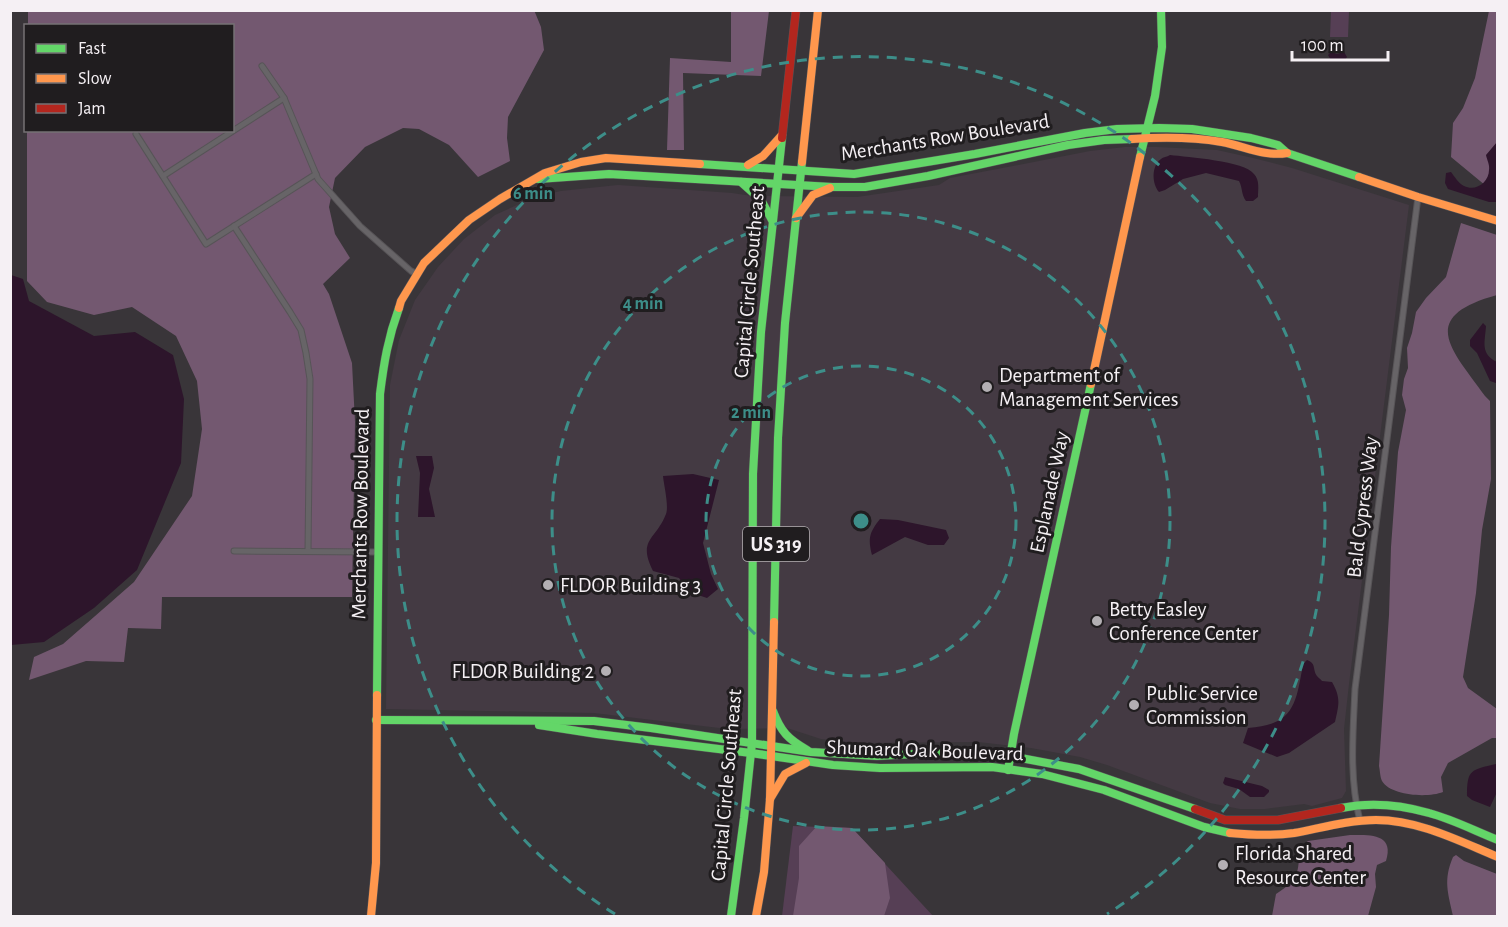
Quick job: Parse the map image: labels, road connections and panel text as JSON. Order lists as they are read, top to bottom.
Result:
{
  "streets": {
    "street": [
      "Merchants Row Boulevard",
      "Capital Circle Southeast",
      "Esplanade Way",
      "Bald Cypress Way",
      "US 319",
      "Shumard Oak Boulevard"
    ]
  },
  "crossings": [
    ["Merchants Row Boulevard", "Capital Circle Southeast"],
    ["Merchants Row Boulevard", "Esplanade Way"],
    ["Merchants Row Boulevard", "Bald Cypress Way"],
    ["Merchants Row Boulevard", "Shumard Oak Boulevard"],
    ["Capital Circle Southeast", "Shumard Oak Boulevard"],
    ["Esplanade Way", "Shumard Oak Boulevard"],
    ["Bald Cypress Way", "Shumard Oak Boulevard"]
  ],
  "places": [
    "Department of Management Services",
    "FLDOR Building 3",
    "Betty Easley Conference Center",
    "FLDOR Building 2",
    "Public Service Commission",
    "Florida Shared Resource Center"
  ],
  "legend": ["Fast", "Slow", "Jam"],
  "scale_bar": "100 m",
  "rings": ["6 min", "4 min", "2 min"]
}
